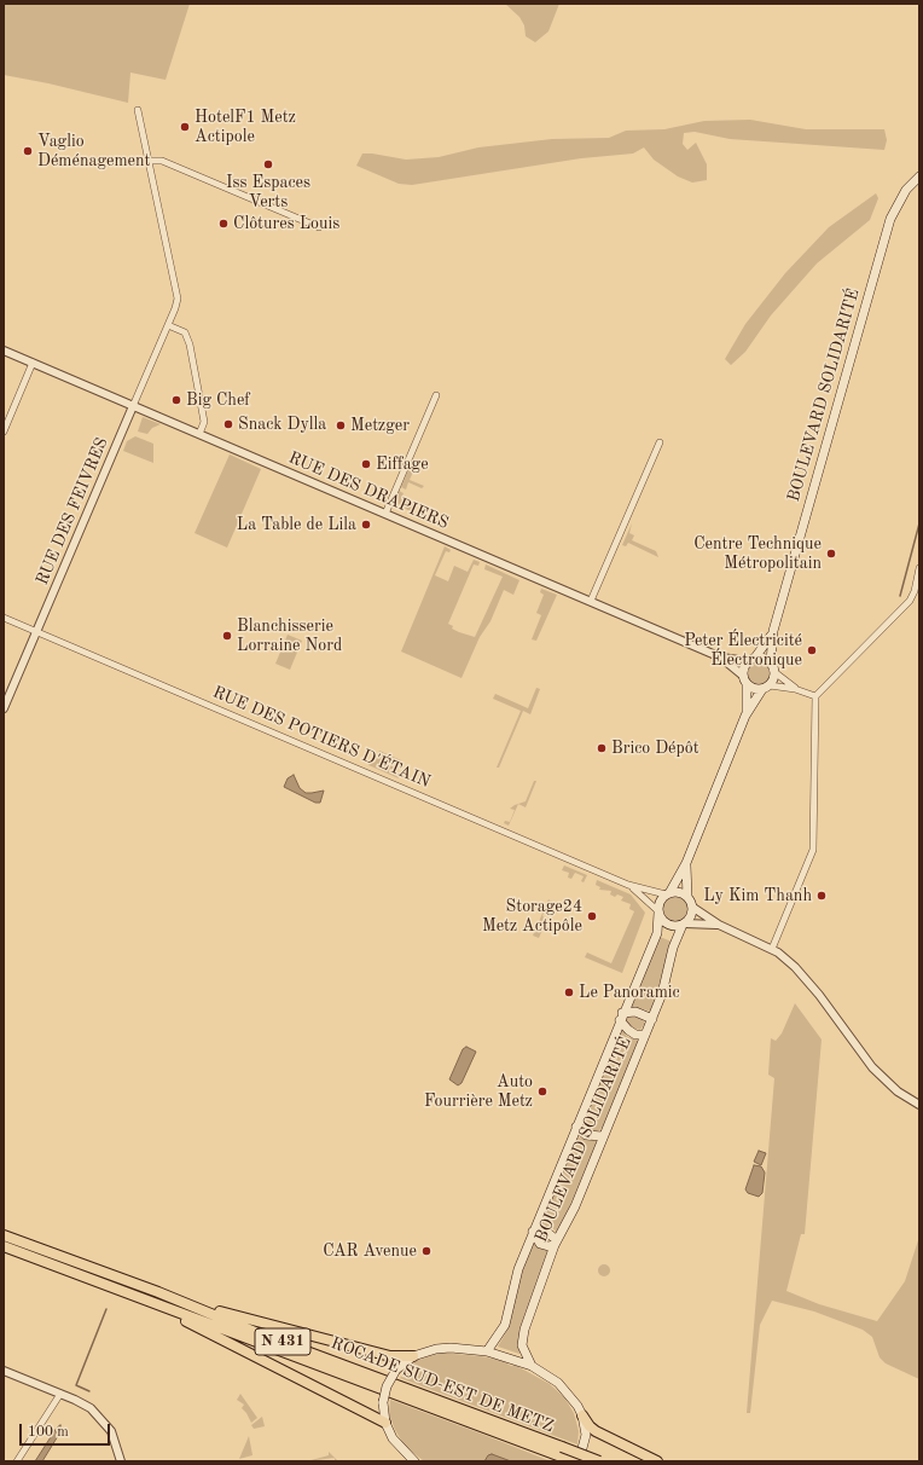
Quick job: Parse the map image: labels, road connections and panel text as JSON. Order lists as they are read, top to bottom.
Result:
{
  "streets": {
    "highway": ["N 431", "ROCADE SUD-EST DE METZ"],
    "main road": ["BOULEVARD SOLIDARITÉ"],
    "street": ["RUE DES DRAPIERS", "RUE DES FEIVRES", "RUE DES POTIERS D'ÉTAIN"]
  },
  "crossings": [
    ["BOULEVARD SOLIDARITÉ", "RUE DES DRAPIERS"],
    ["BOULEVARD SOLIDARITÉ", "RUE DES POTIERS D'ÉTAIN"],
    ["RUE DES DRAPIERS", "RUE DES FEIVRES"],
    ["RUE DES FEIVRES", "RUE DES POTIERS D'ÉTAIN"]
  ],
  "places": [
    "HotelF1 Metz Actipole",
    "Vaglio Déménagement",
    "Iss Espaces Verts",
    "Clôtures Louis",
    "Big Chef",
    "Snack Dylla",
    "Metzger",
    "Eiffage",
    "La Table de Lila",
    "Centre Technique Métropolitain",
    "Blanchisserie Lorraine Nord",
    "Peter Électricité Électronique",
    "Brico Dépôt",
    "Ly Kim Thanh",
    "Storage24 Metz Actipôle",
    "Le Panoramic",
    "Auto Fourrière Metz",
    "CAR Avenue"
  ],
  "scale_bar": "100 m"
}
